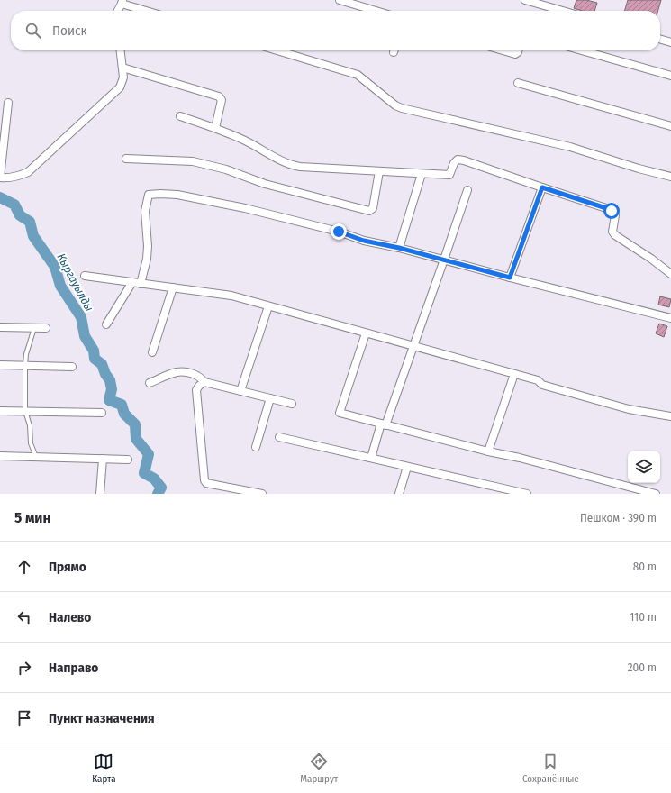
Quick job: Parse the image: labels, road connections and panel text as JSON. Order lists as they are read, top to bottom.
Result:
{
  "water": ["Кыргауылды"],
  "page": {
    "search": "Поиск",
    "heading": ["5 мин", "Пешком · 390 m"],
    "list": [
      ["Прямо", "80 m"],
      ["Налево", "110 m"],
      ["Направо", "200 m"],
      "Пункт назначения"
    ],
    "nav": ["Карта", "Маршрут", "Сохранённые"]
  }
}
